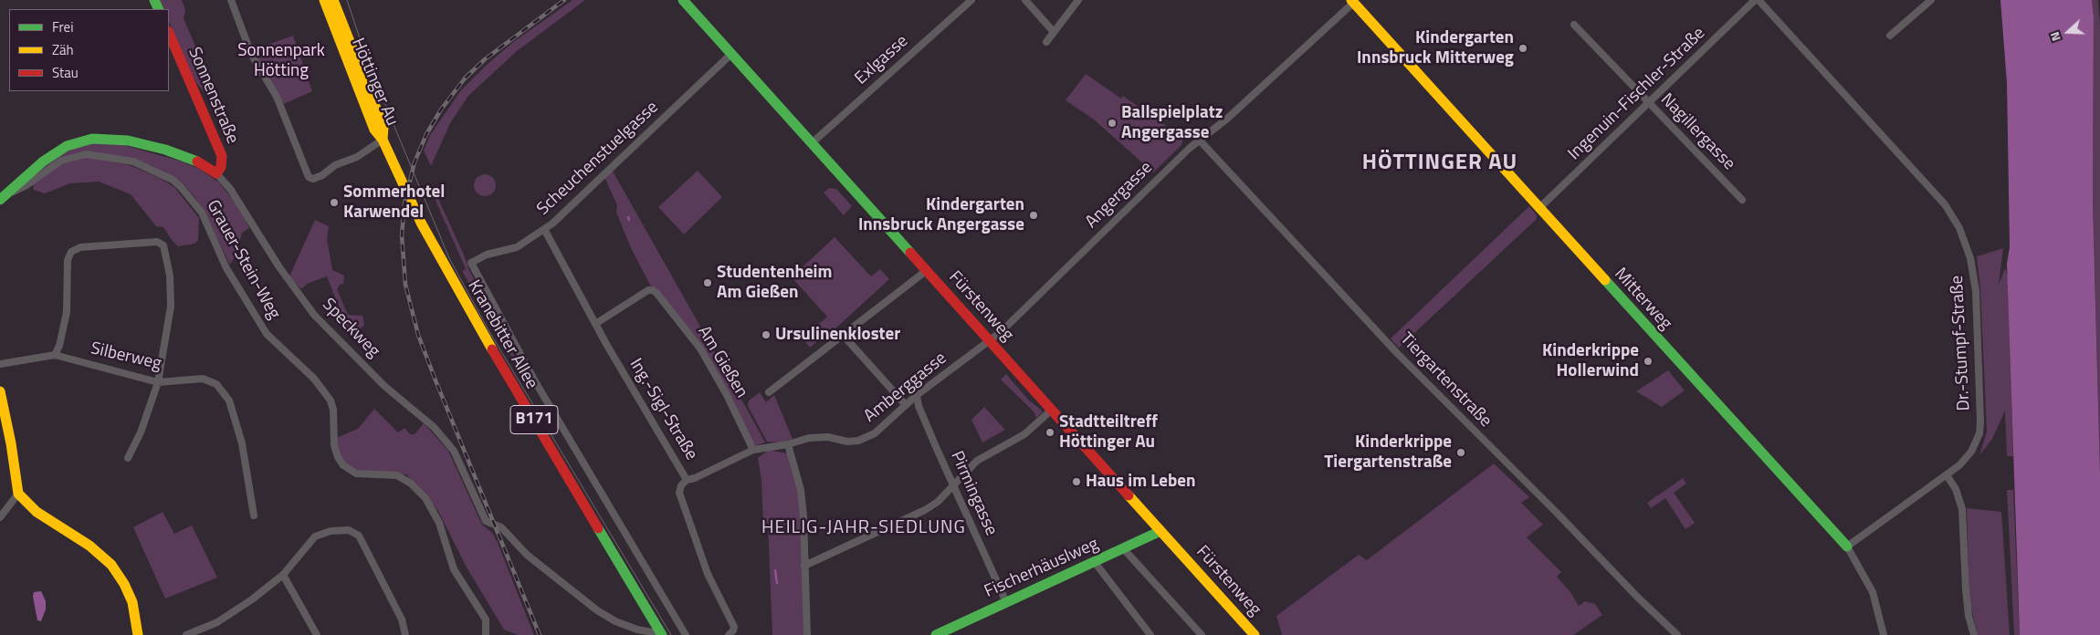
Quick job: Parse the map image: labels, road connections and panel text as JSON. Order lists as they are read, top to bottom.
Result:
{
  "streets": {
    "street": [
      "Exlgasse",
      "Höttinger Au",
      "Ingenuin-Fischler-Straße",
      "Sonnenstraße",
      "Nagillergasse",
      "Scheuchenstuelgasse",
      "Angergasse",
      "Grauer-Stein-Weg",
      "Mitterweg",
      "Fürstenweg",
      "Speckweg",
      "Kranebitter Allee",
      "Dr.-Stumpf-Straße",
      "Silberweg",
      "Am Gießen",
      "Tiergartenstraße",
      "Amberggasse",
      "Ing.-Sigl-Straße",
      "B171",
      "Pirmingasse",
      "Fischerhäuslweg"
    ]
  },
  "crossings": [
    ["Exlgasse", "Fürstenweg"],
    ["Höttinger Au", "Kranebitter Allee"],
    ["Ingenuin-Fischler-Straße", "Nagillergasse"],
    ["Ingenuin-Fischler-Straße", "Mitterweg"],
    ["Sonnenstraße", "Speckweg"],
    ["Scheuchenstuelgasse", "Fürstenweg"],
    ["Scheuchenstuelgasse", "Kranebitter Allee"],
    ["Scheuchenstuelgasse", "Ing.-Sigl-Straße"],
    ["Angergasse", "Mitterweg"],
    ["Angergasse", "Fürstenweg"],
    ["Angergasse", "Tiergartenstraße"],
    ["Angergasse", "Amberggasse"],
    ["Grauer-Stein-Weg", "Speckweg"],
    ["Mitterweg", "Dr.-Stumpf-Straße"],
    ["Fürstenweg", "Amberggasse"],
    ["Fürstenweg", "Fischerhäuslweg"],
    ["Speckweg", "Kranebitter Allee"],
    ["Am Gießen", "Amberggasse"],
    ["Am Gießen", "Ing.-Sigl-Straße"],
    ["Amberggasse", "Pirmingasse"],
    ["Pirmingasse", "Fischerhäuslweg"]
  ],
  "districts": ["HÖTTINGER AU", "HEILIG-JAHR-SIEDLUNG"],
  "parks": ["Sonnenpark Hötting"],
  "places": [
    "Kindergarten Innsbruck Mitterweg",
    "Ballspielplatz Angergasse",
    "Sommerhotel Karwendel",
    "Kindergarten Innsbruck Angergasse",
    "Studentenheim Am Gießen",
    "Ursulinenkloster",
    "Kinderkrippe Hollerwind",
    "Stadtteiltreff Höttinger Au",
    "Kinderkrippe Tiergartenstraße",
    "Haus im Leben"
  ],
  "legend": ["Frei", "Zäh", "Stau"],
  "north": "left"
}
